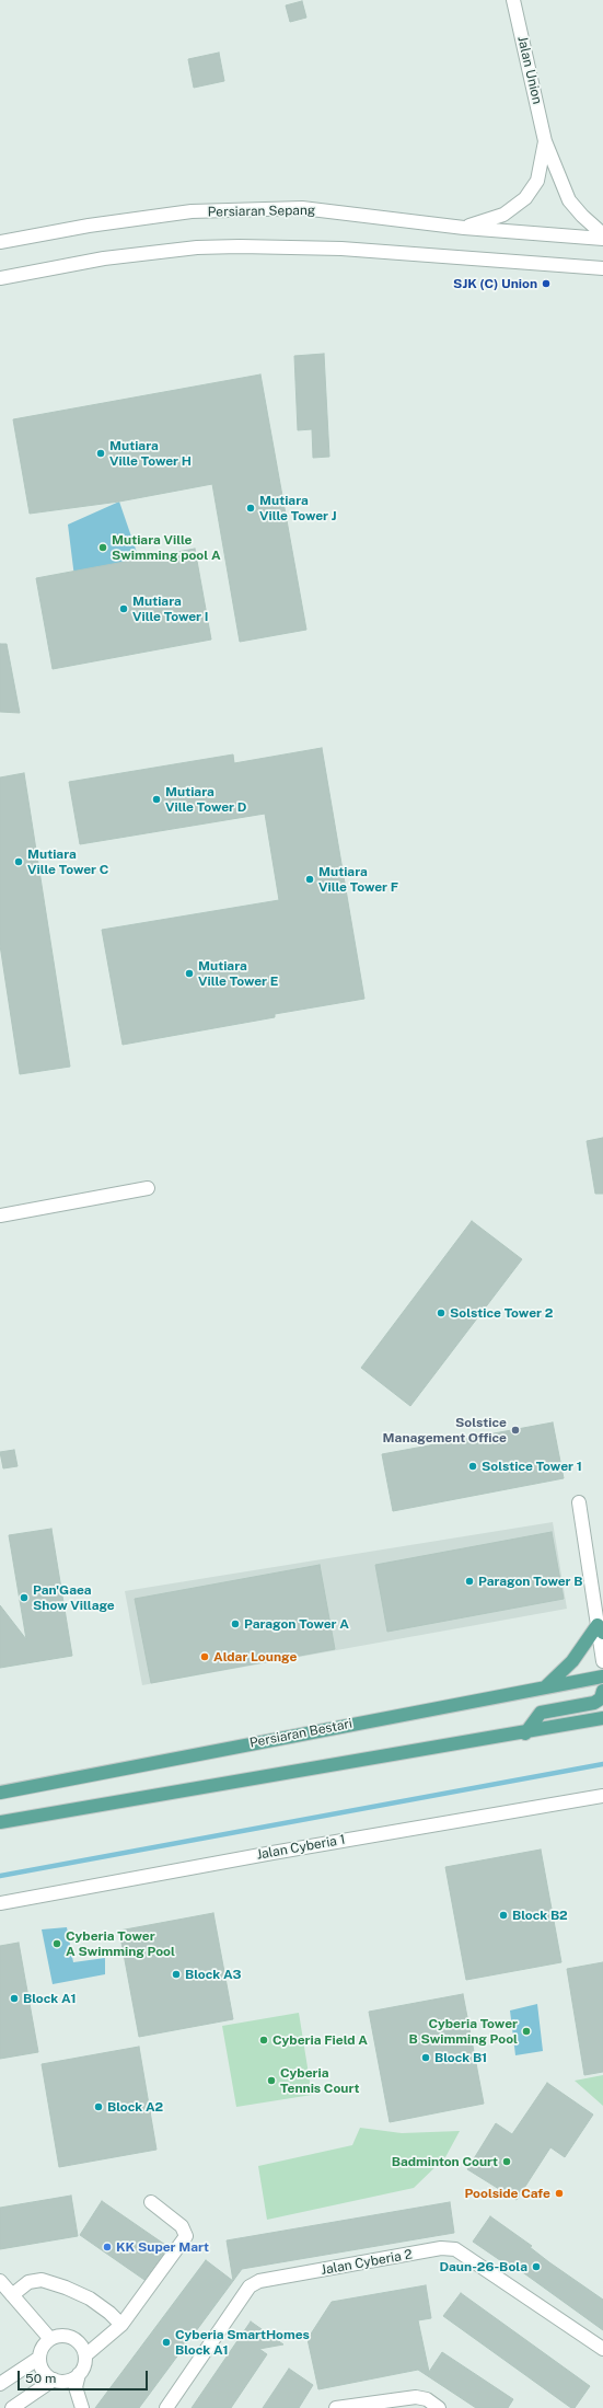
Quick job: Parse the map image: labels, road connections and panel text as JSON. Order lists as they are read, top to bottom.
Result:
{
  "streets": {
    "main road": ["Persiaran Bestari"],
    "street": [
      "Jalan Union",
      "Persiaran Sepang",
      "Jalan Cyberia 1",
      "Jalan Cyberia 2"
    ]
  },
  "crossings": [
    ["Jalan Union", "Persiaran Sepang"]
  ],
  "places": [
    "SJK (C) Union",
    "Mutiara Ville Tower H",
    "Mutiara Ville Tower J",
    "Mutiara Ville Swimming pool A",
    "Mutiara Ville Tower I",
    "Mutiara Ville Tower D",
    "Mutiara Ville Tower C",
    "Mutiara Ville Tower F",
    "Mutiara Ville Tower E",
    "Solstice Tower 2",
    "Solstice Management Office",
    "Solstice Tower 1",
    "Paragon Tower B",
    "Pan'Gaea Show Village",
    "Paragon Tower A",
    "Aldar Lounge",
    "Block B2",
    "Cyberia Tower A Swimming Pool",
    "Block A3",
    "Block A1",
    "Cyberia Tower B Swimming Pool",
    "Cyberia Field A",
    "Block B1",
    "Cyberia Tennis Court",
    "Block A2",
    "Badminton Court",
    "Poolside Cafe",
    "KK Super Mart",
    "Daun-26-Bola",
    "Cyberia SmartHomes Block A1"
  ],
  "scale_bar": "50 m"
}
